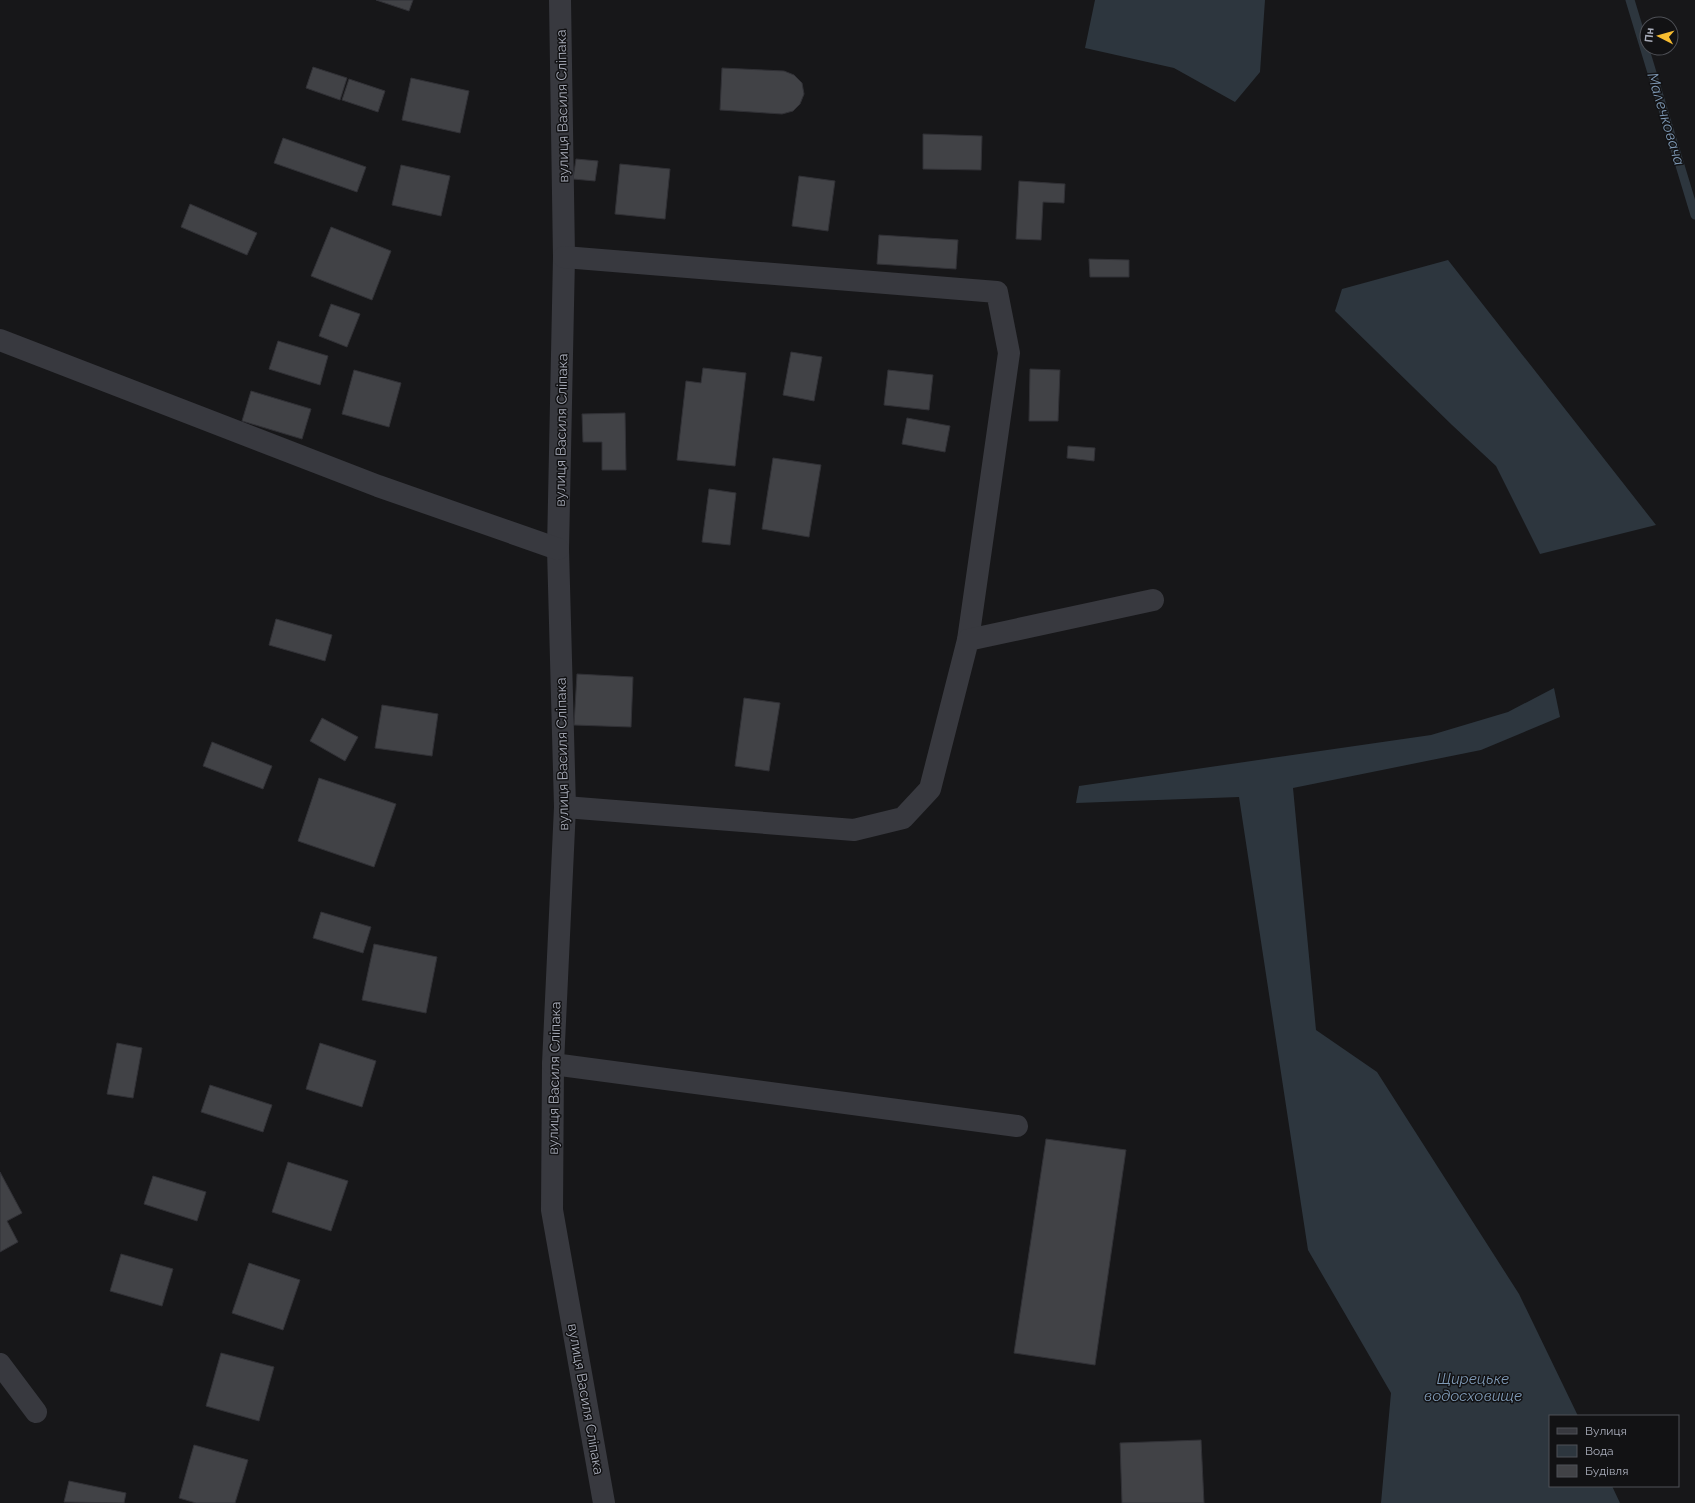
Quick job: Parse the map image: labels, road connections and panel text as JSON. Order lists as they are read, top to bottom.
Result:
{
  "streets": {
    "street": ["вулиця Василя Сліпака"]
  },
  "water": ["Малечковача", "Щирецьке водосховище"],
  "legend": ["Вулиця", "Вода", "Будівля"],
  "north": "left"
}
